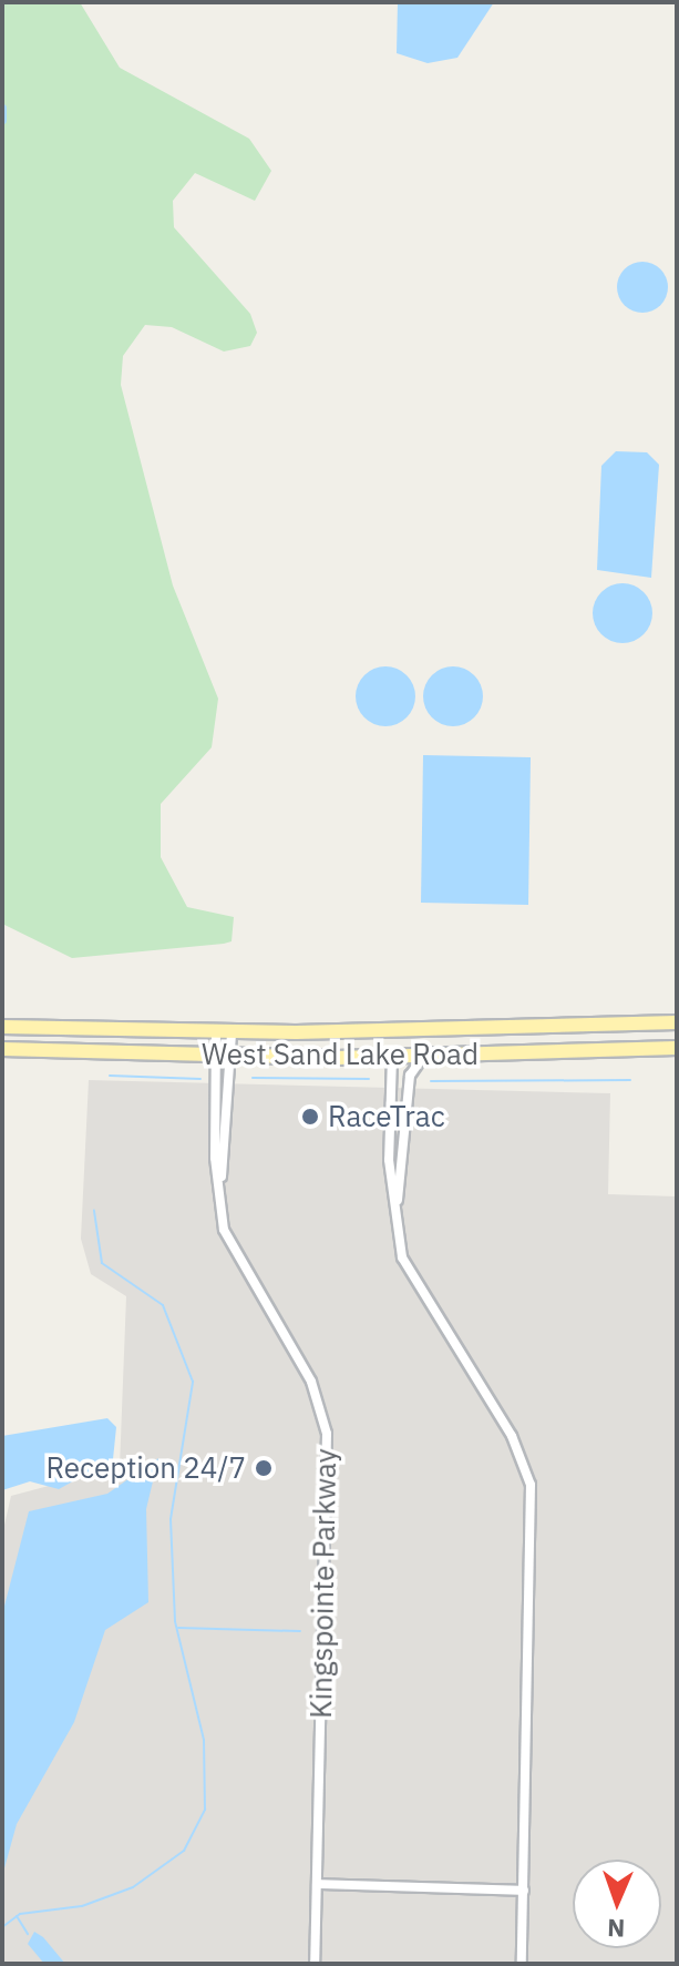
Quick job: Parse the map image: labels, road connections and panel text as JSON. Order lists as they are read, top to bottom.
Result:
{
  "streets": {
    "main road": ["West Sand Lake Road"],
    "street": ["Kingspointe Parkway"]
  },
  "crossings": [
    ["West Sand Lake Road", "Kingspointe Parkway"]
  ],
  "places": ["RaceTrac", "Reception 24/7"],
  "north": "bottom"
}
